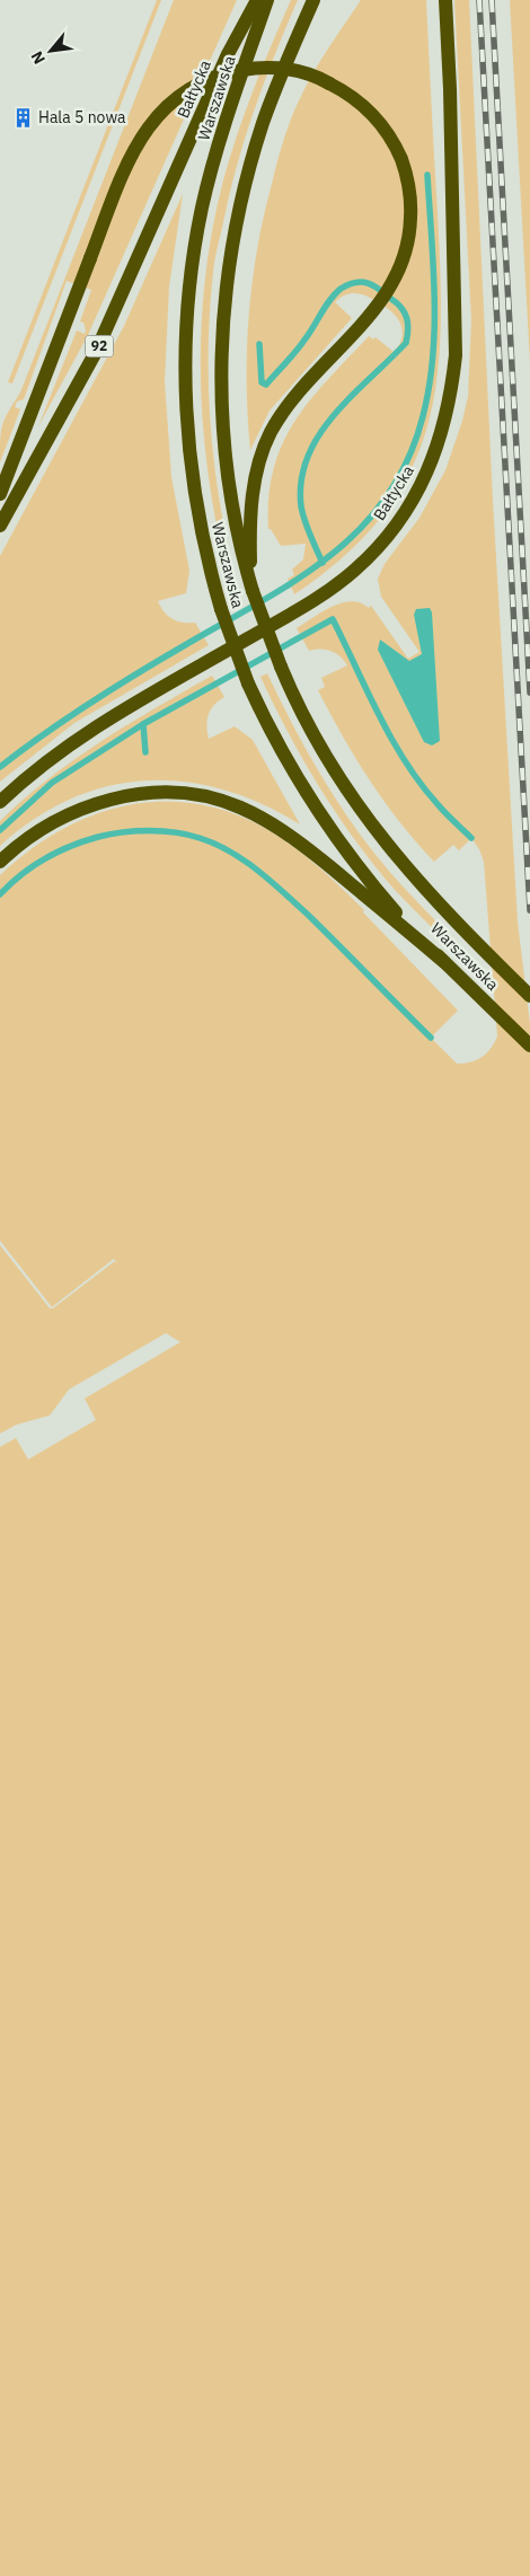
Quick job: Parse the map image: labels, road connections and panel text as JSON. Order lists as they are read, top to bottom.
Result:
{
  "streets": {
    "main road": ["Bałtycka", "Warszawska", "92"]
  },
  "places": {
    "building": ["Hala 5 nowa"]
  },
  "north": "bottom left"
}
